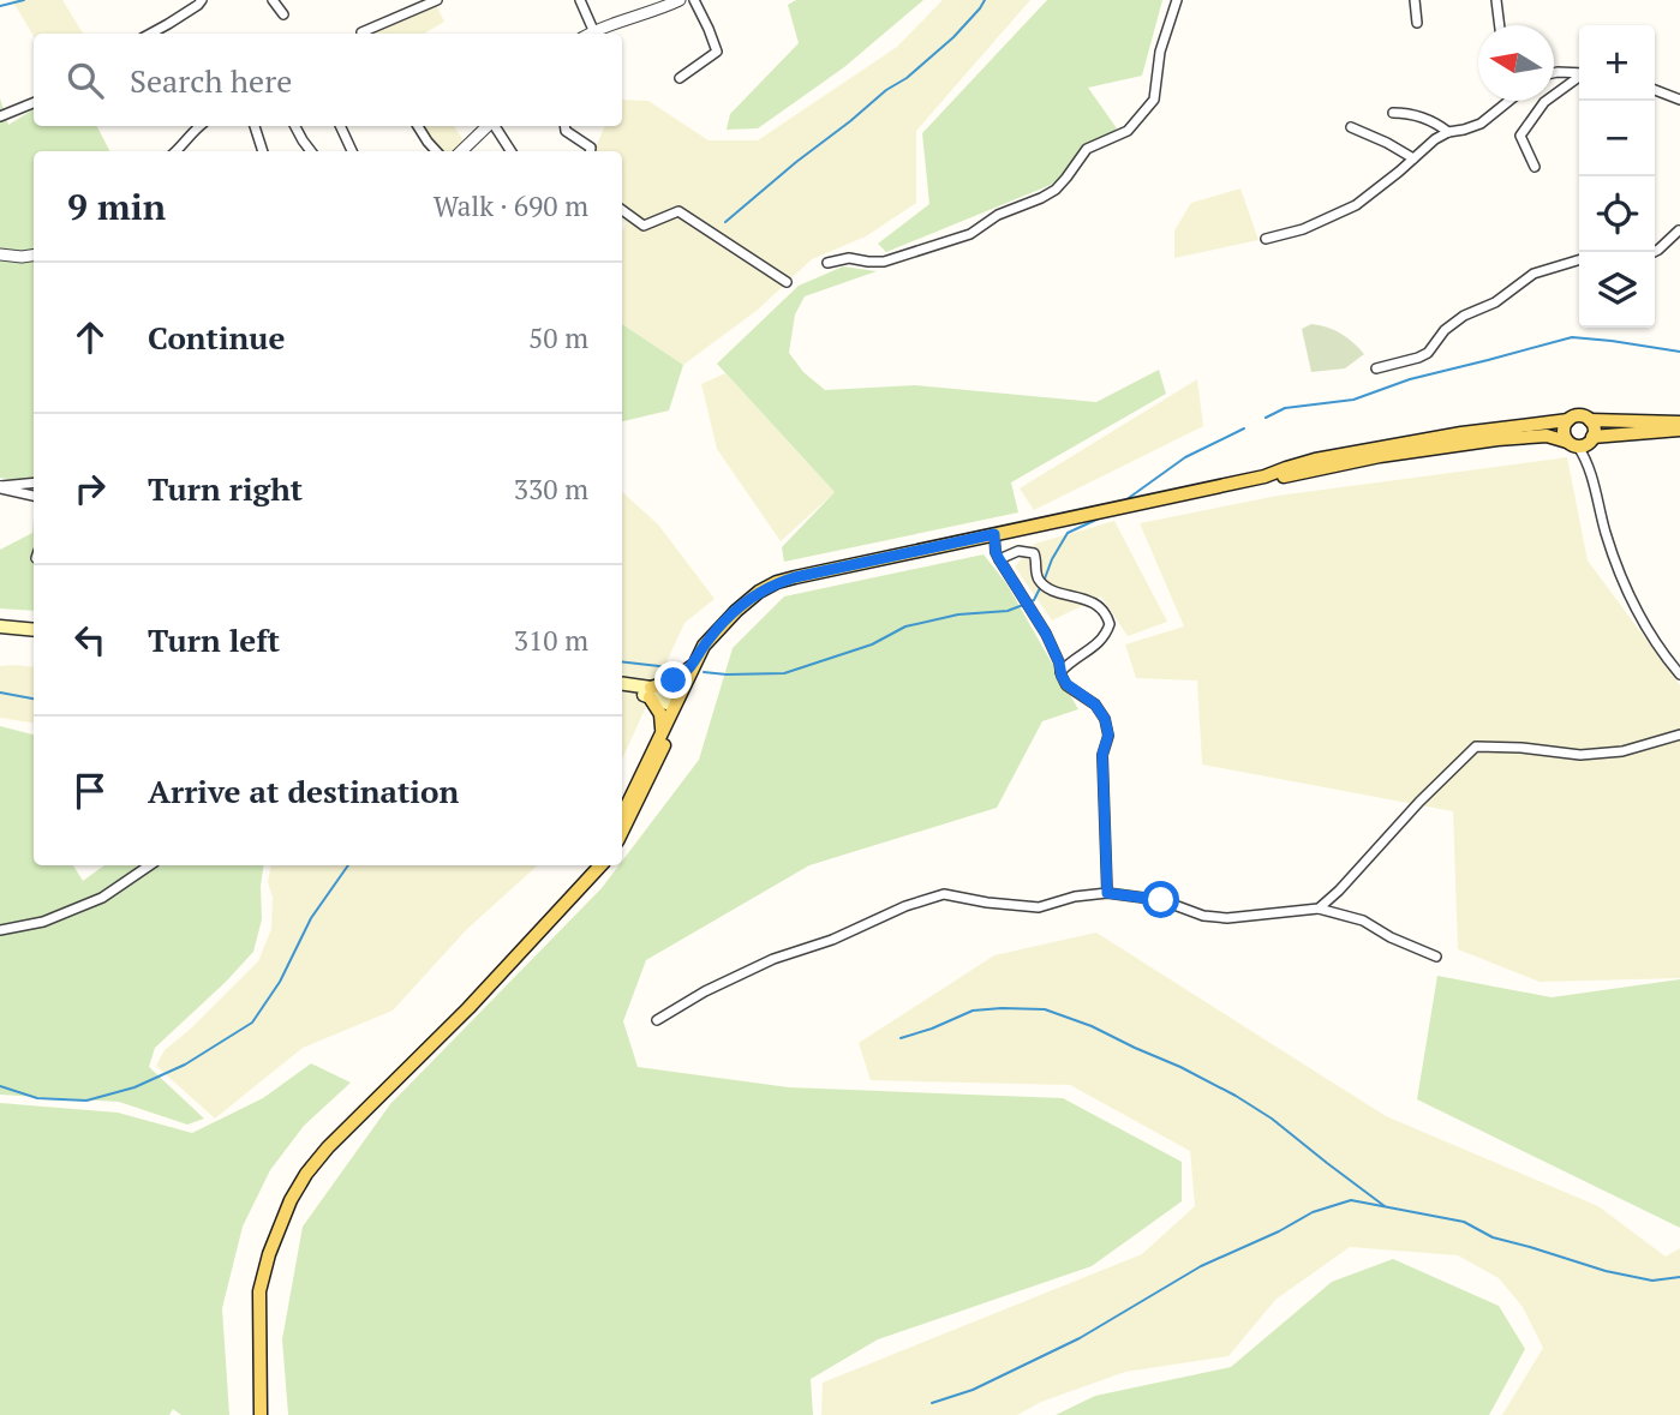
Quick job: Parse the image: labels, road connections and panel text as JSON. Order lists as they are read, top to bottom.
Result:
{
  "north": "left",
  "page": {
    "map_buttons": ["+", "−"],
    "search": "Search here",
    "heading": ["9 min", "Walk · 690 m"],
    "list": [
      ["Continue", "50 m"],
      ["Turn right", "330 m"],
      ["Turn left", "310 m"],
      "Arrive at destination"
    ]
  }
}
